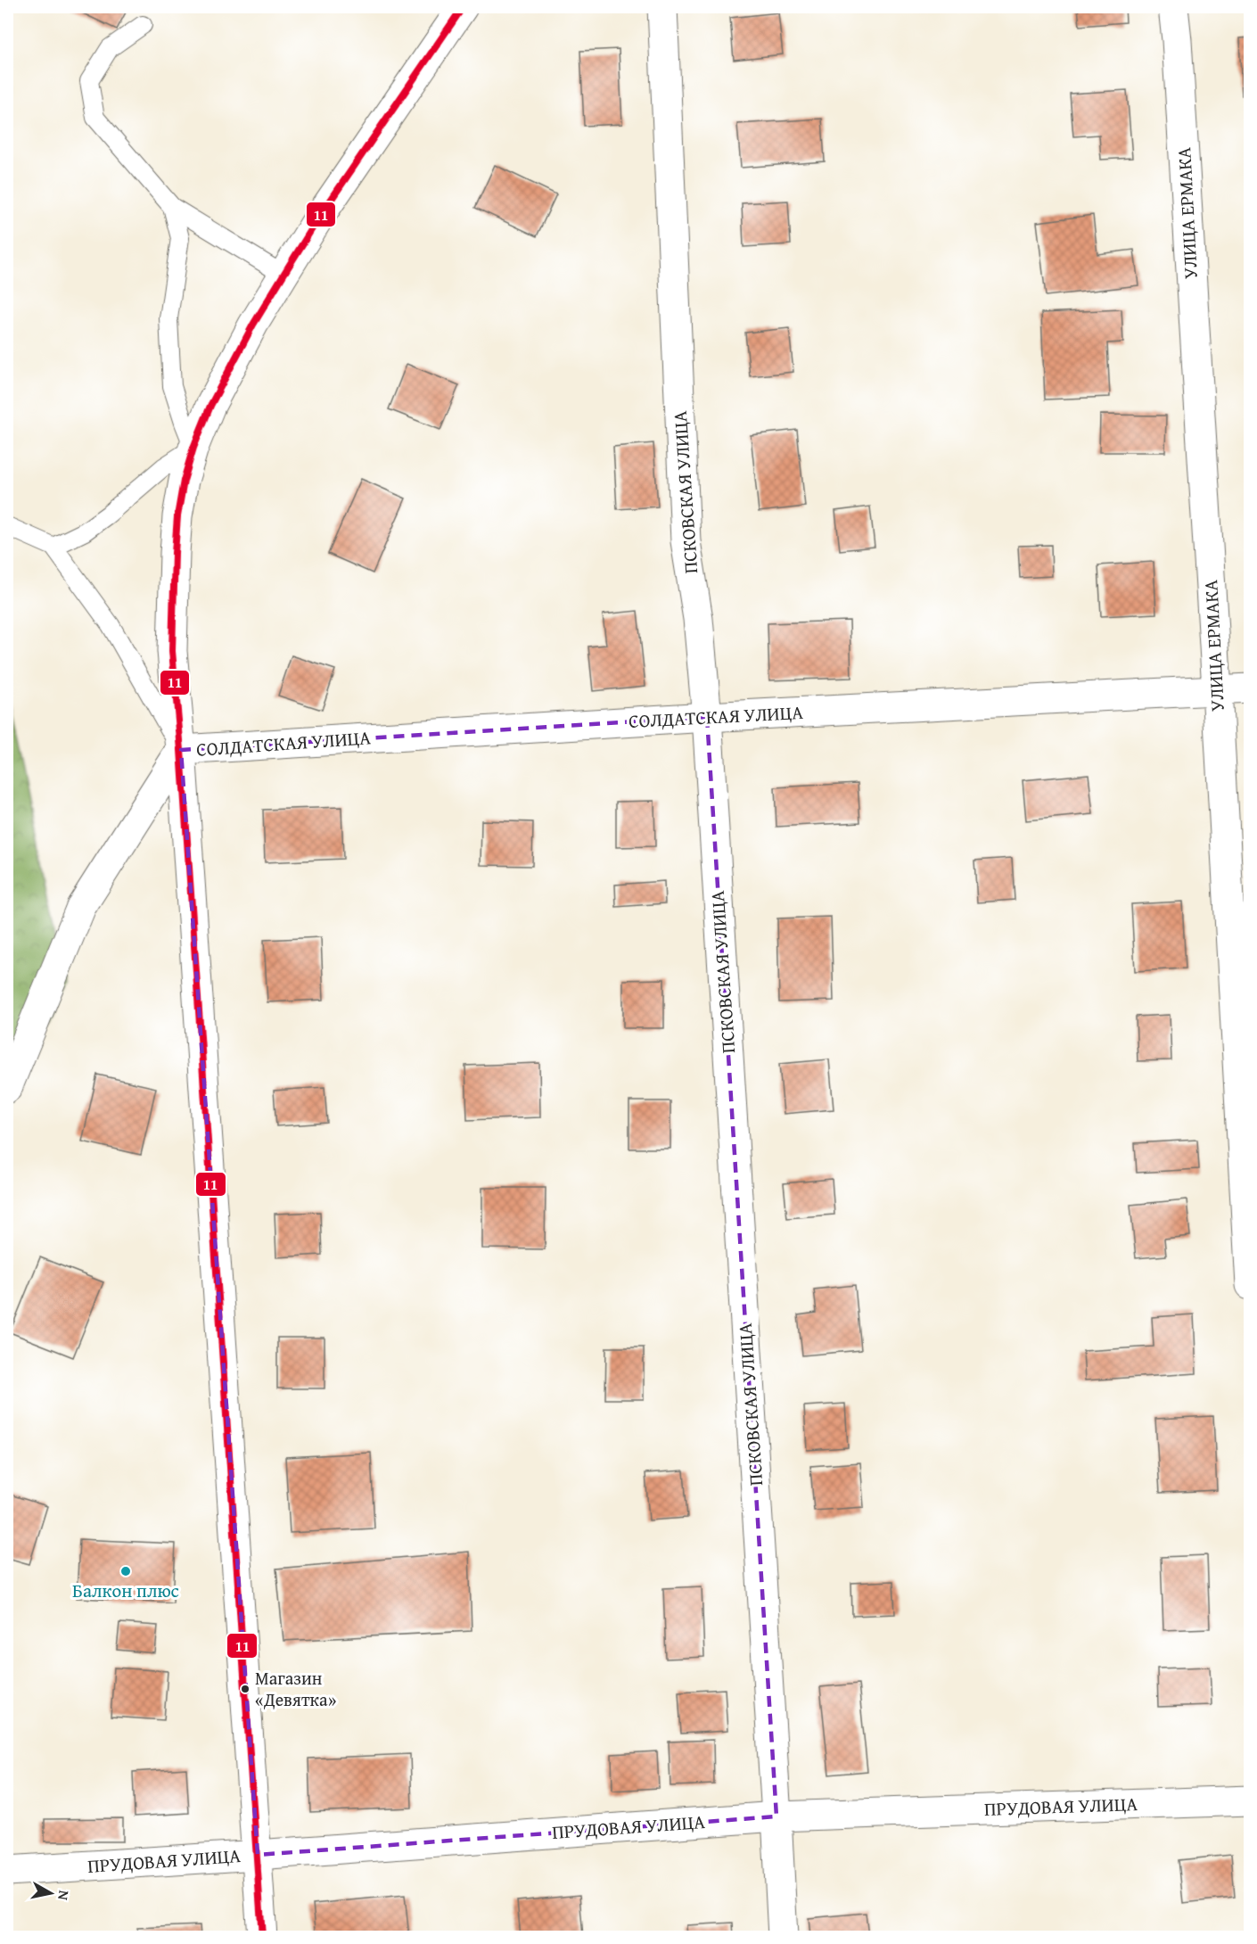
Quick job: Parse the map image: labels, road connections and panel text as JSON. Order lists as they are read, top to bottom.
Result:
{
  "streets": {
    "street": [
      "УЛИЦА ЕРМАКА",
      "ПСКОВСКАЯ УЛИЦА",
      "СОЛДАТСКАЯ УЛИЦА",
      "ПРУДОВАЯ УЛИЦА"
    ]
  },
  "crossings": [
    ["УЛИЦА ЕРМАКА", "СОЛДАТСКАЯ УЛИЦА"],
    ["ПСКОВСКАЯ УЛИЦА", "СОЛДАТСКАЯ УЛИЦА"],
    ["ПСКОВСКАЯ УЛИЦА", "ПРУДОВАЯ УЛИЦА"]
  ],
  "places": ["Балкон плюс", "Магазин «Девятка»"],
  "lines": ["transit line 11"],
  "north": "right"
}
